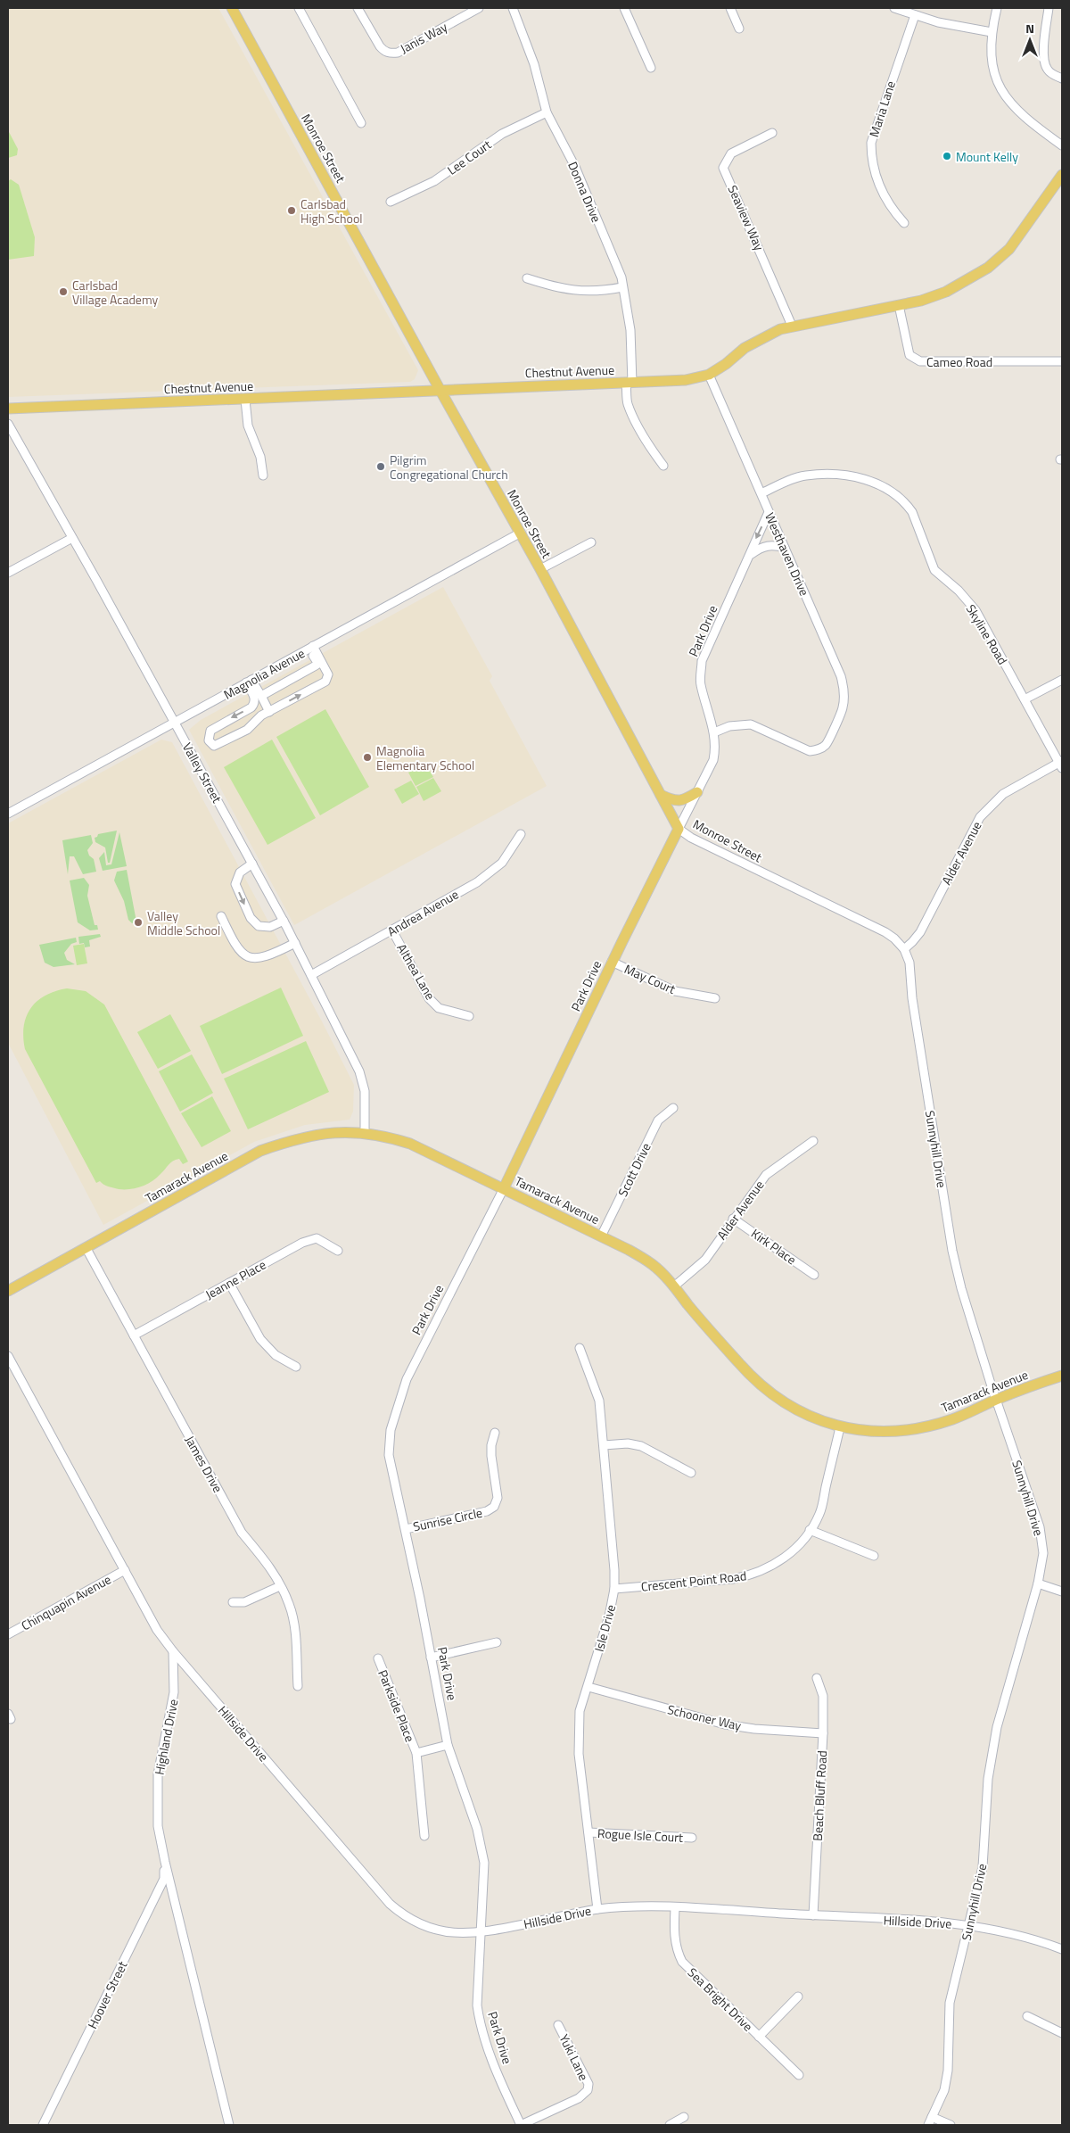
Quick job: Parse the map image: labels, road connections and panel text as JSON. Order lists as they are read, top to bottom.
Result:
{
  "streets": {
    "main road": [
      "Monroe Street",
      "Chestnut Avenue",
      "Park Drive",
      "Tamarack Avenue"
    ],
    "street": [
      "Janis Way",
      "Maria Lane",
      "Lee Court",
      "Donna Drive",
      "Seaview Way",
      "Cameo Road",
      "Westhaven Drive",
      "Skyline Road",
      "Magnolia Avenue",
      "Valley Street",
      "Alder Avenue",
      "Andrea Avenue",
      "Althea Lane",
      "May Court",
      "Sunnyhill Drive",
      "Scott Drive",
      "Kirk Place",
      "Jeanne Place",
      "James Drive",
      "Sunrise Circle",
      "Crescent Point Road",
      "Chinquapin Avenue",
      "Isle Drive",
      "Parkside Place",
      "Schooner Way",
      "Hillside Drive",
      "Highland Drive",
      "Beach Bluff Road",
      "Rogue Isle Court",
      "Hoover Street",
      "Sea Bright Drive",
      "Yuki Lane"
    ]
  },
  "crossings": [
    ["Monroe Street", "Chestnut Avenue"],
    ["Monroe Street", "Park Drive"],
    ["Monroe Street", "Magnolia Avenue"],
    ["Monroe Street", "Alder Avenue"],
    ["Monroe Street", "Sunnyhill Drive"],
    ["Lee Court", "Donna Drive"],
    ["Donna Drive", "Chestnut Avenue"],
    ["Seaview Way", "Chestnut Avenue"],
    ["Cameo Road", "Chestnut Avenue"],
    ["Chestnut Avenue", "Westhaven Drive"],
    ["Westhaven Drive", "Park Drive"],
    ["Westhaven Drive", "Skyline Road"],
    ["Park Drive", "May Court"],
    ["Park Drive", "Tamarack Avenue"],
    ["Park Drive", "Sunrise Circle"],
    ["Park Drive", "Parkside Place"],
    ["Park Drive", "Hillside Drive"],
    ["Park Drive", "Yuki Lane"],
    ["Skyline Road", "Alder Avenue"],
    ["Magnolia Avenue", "Valley Street"],
    ["Valley Street", "Andrea Avenue"],
    ["Valley Street", "Tamarack Avenue"],
    ["Alder Avenue", "Sunnyhill Drive"],
    ["Alder Avenue", "Tamarack Avenue"],
    ["Alder Avenue", "Kirk Place"],
    ["Andrea Avenue", "Althea Lane"],
    ["Sunnyhill Drive", "Tamarack Avenue"],
    ["Sunnyhill Drive", "Hillside Drive"],
    ["Scott Drive", "Tamarack Avenue"],
    ["Tamarack Avenue", "James Drive"],
    ["Tamarack Avenue", "Crescent Point Road"],
    ["Jeanne Place", "James Drive"],
    ["Crescent Point Road", "Isle Drive"],
    ["Isle Drive", "Schooner Way"],
    ["Isle Drive", "Hillside Drive"],
    ["Isle Drive", "Rogue Isle Court"],
    ["Schooner Way", "Beach Bluff Road"],
    ["Hillside Drive", "Highland Drive"],
    ["Hillside Drive", "Beach Bluff Road"],
    ["Hillside Drive", "Sea Bright Drive"],
    ["Highland Drive", "Hoover Street"]
  ],
  "places": [
    "Mount Kelly",
    "Carlsbad High School",
    "Carlsbad Village Academy",
    "Pilgrim Congregational Church",
    "Magnolia Elementary School",
    "Valley Middle School"
  ],
  "north": "top"
}
